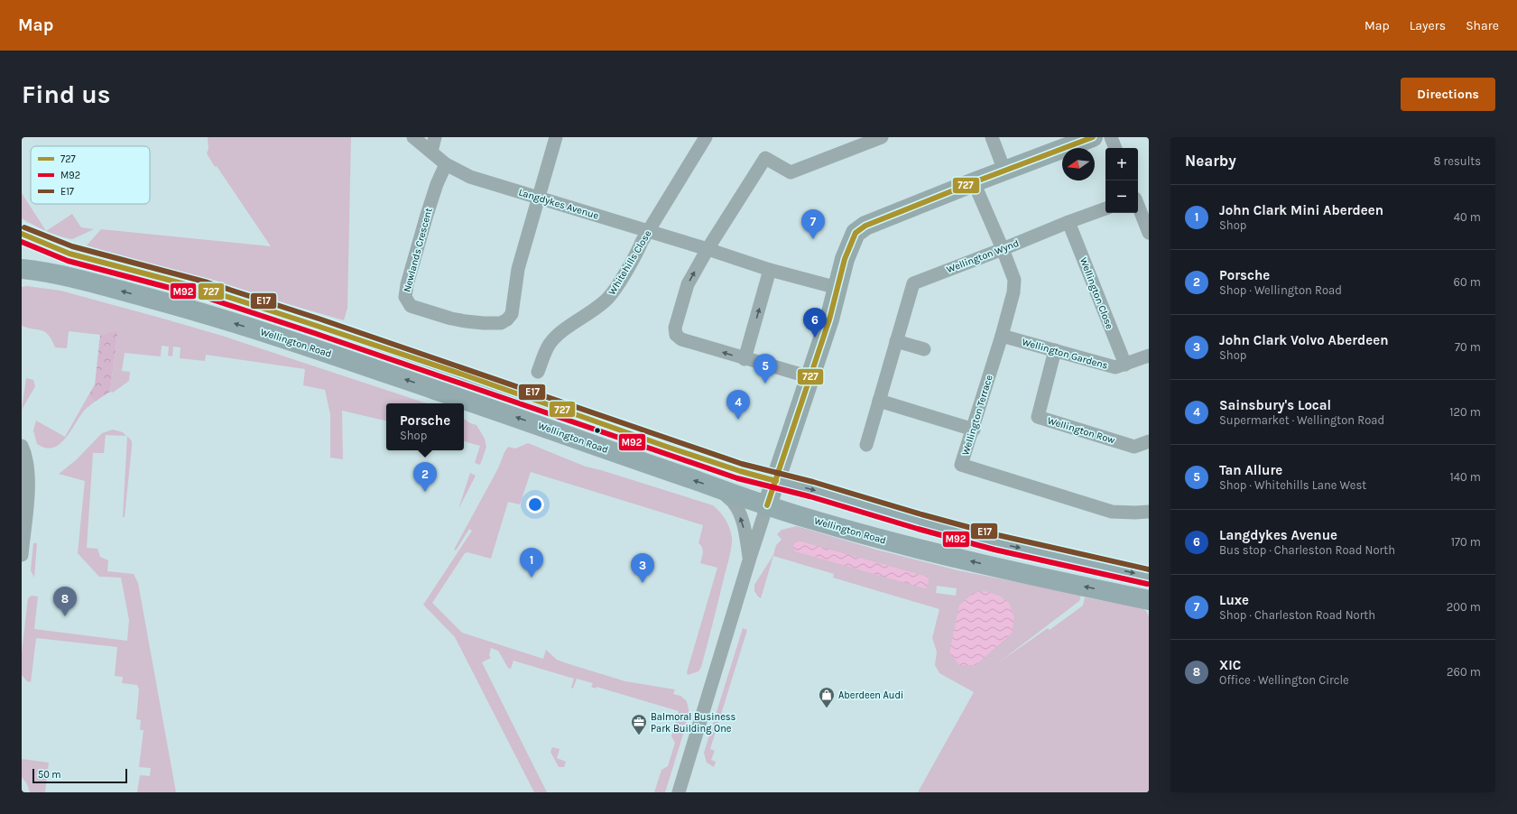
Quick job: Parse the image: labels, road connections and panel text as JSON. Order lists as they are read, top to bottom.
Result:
{
  "streets": {
    "main road": ["Wellington Road"],
    "street": [
      "Langdykes Avenue",
      "Newlands Crescent",
      "Wellington Wynd",
      "Whitehills Close",
      "Wellington Close",
      "Wellington Gardens",
      "Wellington Terrace",
      "Wellington Row"
    ]
  },
  "crossings": [
    ["Langdykes Avenue", "Newlands Crescent"],
    ["Langdykes Avenue", "Whitehills Close"],
    ["Wellington Wynd", "Wellington Close"],
    ["Wellington Wynd", "Wellington Terrace"],
    ["Wellington Close", "Wellington Gardens"],
    ["Wellington Gardens", "Wellington Terrace"],
    ["Wellington Gardens", "Wellington Row"]
  ],
  "places": {
    "shop": ["Aberdeen Audi"],
    "office": ["Balmoral Business Park Building One"]
  },
  "lines": ["transit line 727", "transit line E17", "transit line M92"],
  "legend": ["727", "M92", "E17"],
  "scale_bar": "50 m",
  "north": "left",
  "page": {
    "header": "Map",
    "nav": ["Map", "Layers", "Share"],
    "buttons": "Directions",
    "title": "Find us",
    "heading": ["Nearby", "8 results"],
    "map_buttons": ["+", "−"],
    "list": [
      {
        "mark": "1",
        "name": "John Clark Mini Aberdeen",
        "note": "Shop",
        "value": "40 m"
      },
      {
        "mark": "2",
        "name": "Porsche",
        "note": "Shop · Wellington Road",
        "value": "60 m"
      },
      {
        "mark": "3",
        "name": "John Clark Volvo Aberdeen",
        "note": "Shop",
        "value": "70 m"
      },
      {
        "mark": "4",
        "name": "Sainsbury's Local",
        "note": "Supermarket · Wellington Road",
        "value": "120 m"
      },
      {
        "mark": "5",
        "name": "Tan Allure",
        "note": "Shop · Whitehills Lane West",
        "value": "140 m"
      },
      {
        "mark": "6",
        "name": "Langdykes Avenue",
        "note": "Bus stop · Charleston Road North",
        "value": "170 m"
      },
      {
        "mark": "7",
        "name": "Luxe",
        "note": "Shop · Charleston Road North",
        "value": "200 m"
      },
      {
        "mark": "8",
        "name": "XIC",
        "note": "Office · Wellington Circle",
        "value": "260 m"
      }
    ],
    "pins": [
      "7",
      "6",
      "5",
      "4",
      "2",
      "1",
      "3",
      "8"
    ],
    "popup": ["Porsche", "Shop"],
    "scale": "50 m"
  }
}
